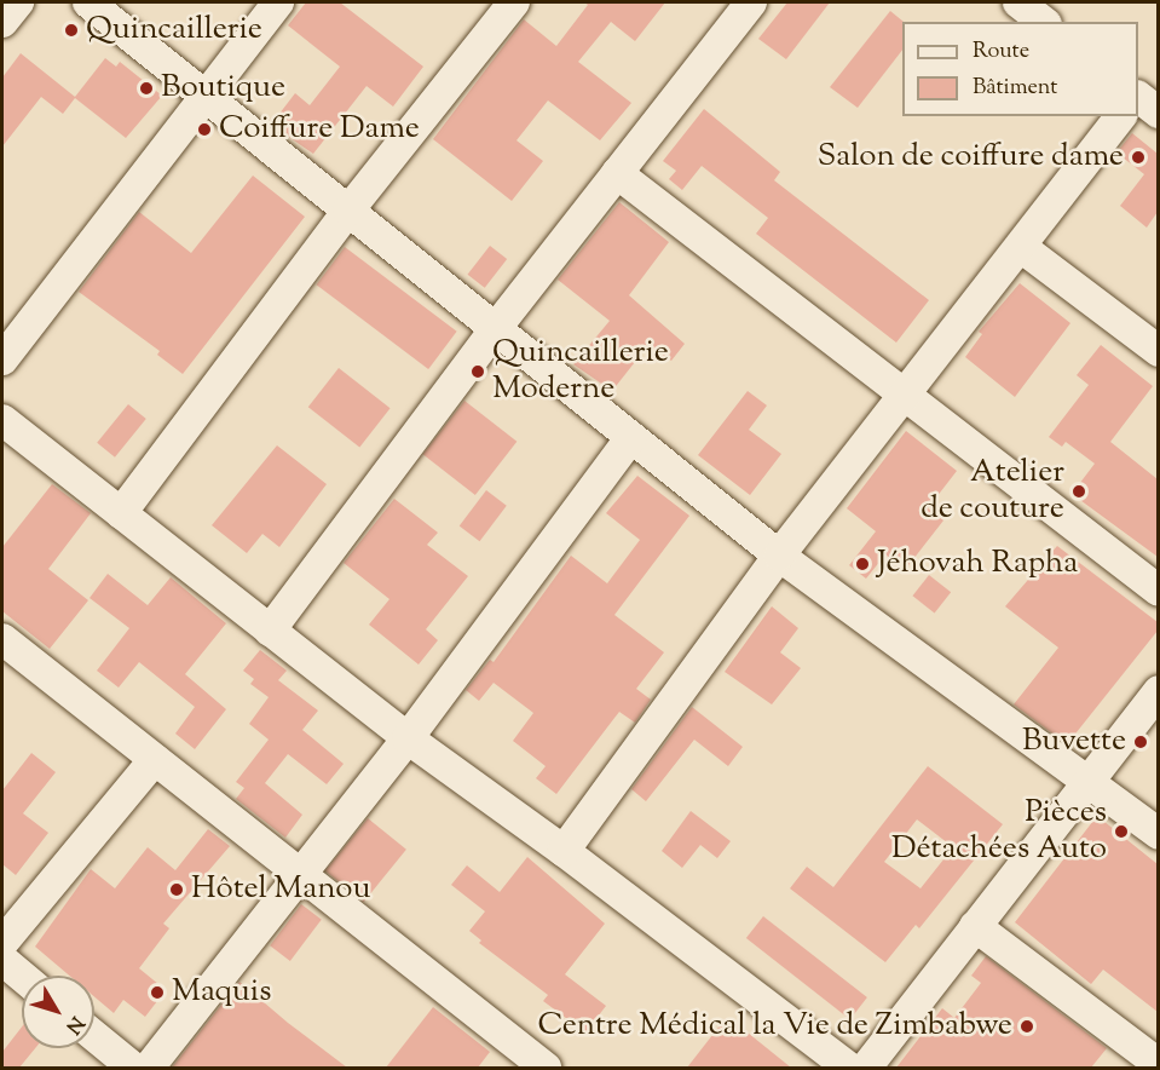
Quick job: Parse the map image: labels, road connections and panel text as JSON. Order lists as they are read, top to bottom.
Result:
{
  "places": [
    "Quincaillerie",
    "Boutique",
    "Coiffure Dame",
    "Salon de coiffure dame",
    "Quincaillerie Moderne",
    "Atelier de couture",
    "Jéhovah Rapha",
    "Buvette",
    "Pièces Détachées Auto",
    "Hôtel Manou",
    "Maquis",
    "Centre Médical la Vie de Zimbabwe"
  ],
  "legend": ["Route", "Bâtiment"],
  "north": "bottom right"
}
